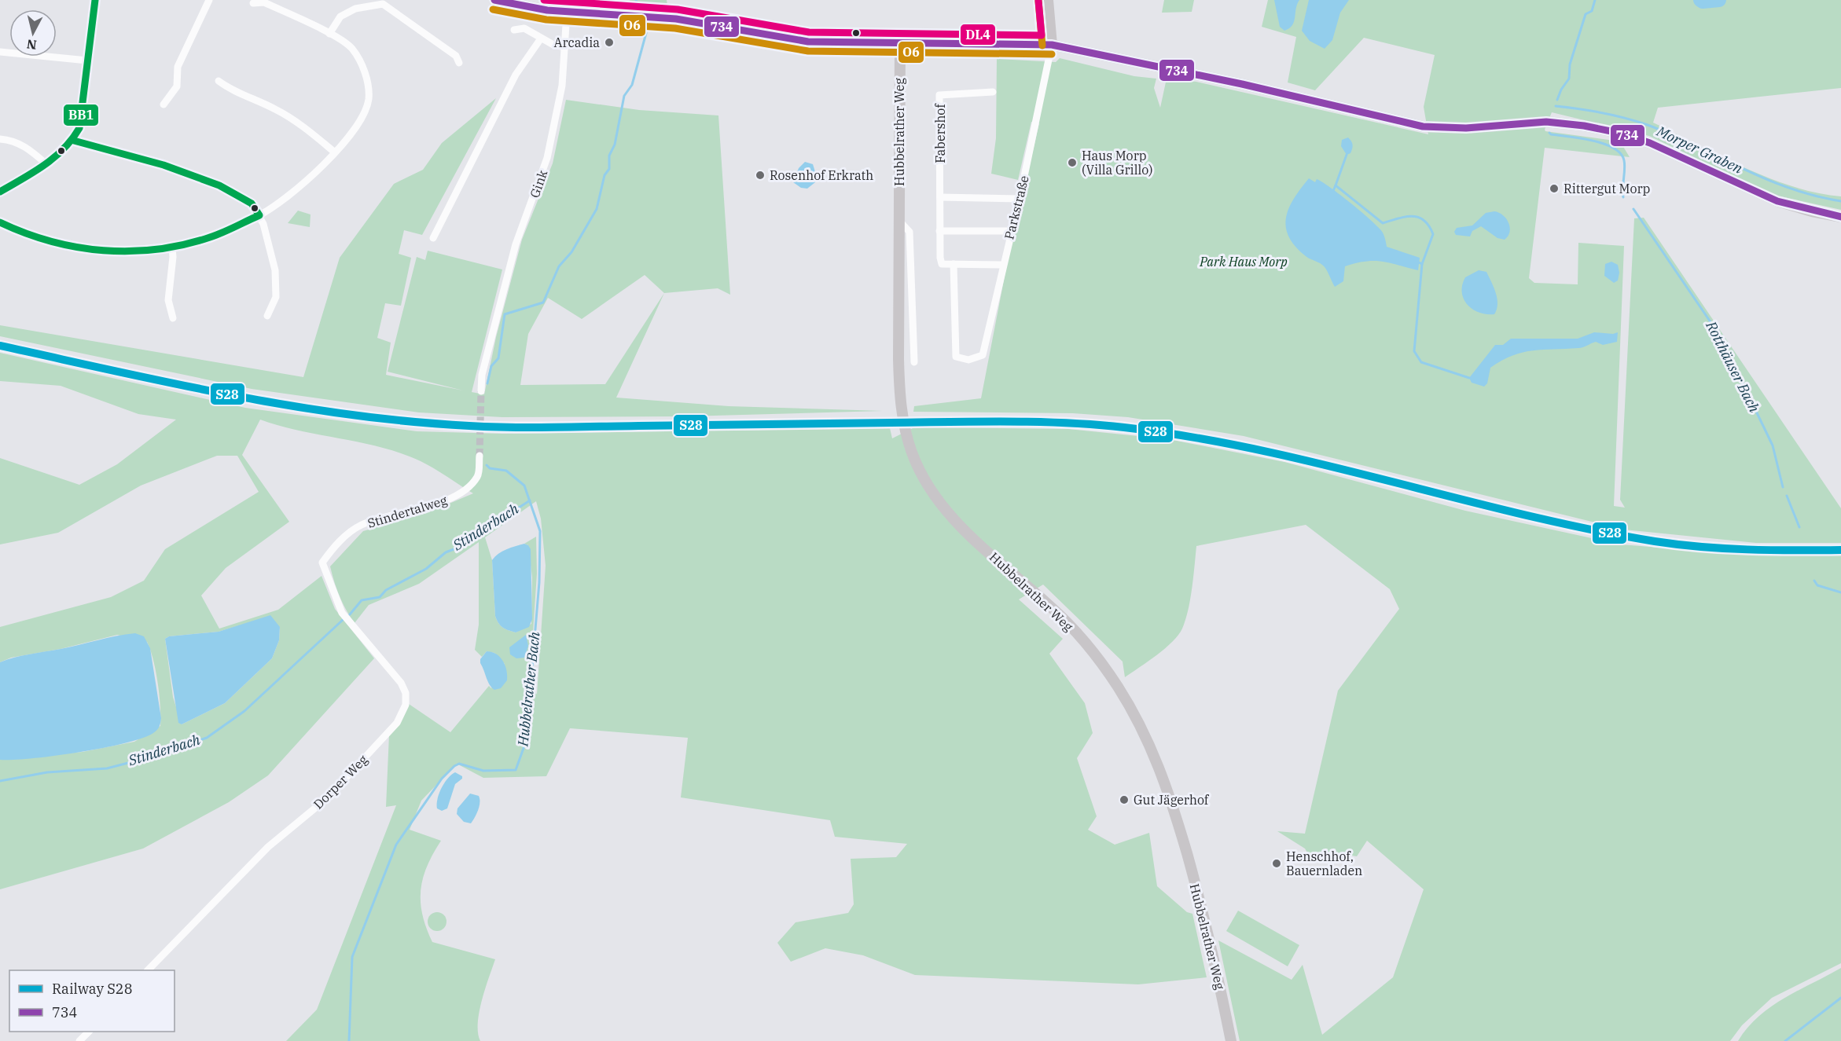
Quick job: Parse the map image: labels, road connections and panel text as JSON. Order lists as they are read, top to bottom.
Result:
{
  "streets": {
    "main road": ["Hubbelrather Weg"],
    "street": [
      "Fabershof",
      "Gink",
      "Parkstraße",
      "Stindertalweg",
      "Dorper Weg"
    ]
  },
  "crossings": [
    ["Fabershof", "Parkstraße"],
    ["Stindertalweg", "Dorper Weg"]
  ],
  "water": [
    "Morper Graben",
    "Rotthäuser Bach",
    "Stinderbach",
    "Hubbelrather Bach"
  ],
  "parks": ["Park Haus Morp"],
  "places": [
    "Arcadia",
    "Haus Morp (Villa Grillo)",
    "Rosenhof Erkrath",
    "Rittergut Morp",
    "Gut Jägerhof",
    "Henschhof, Bauernladen"
  ],
  "lines": [
    "transit line 734",
    "transit line BB1",
    "transit line DL4",
    "transit line O6",
    "rail line S28"
  ],
  "legend": ["Railway S28", "734"],
  "north": "bottom"
}
